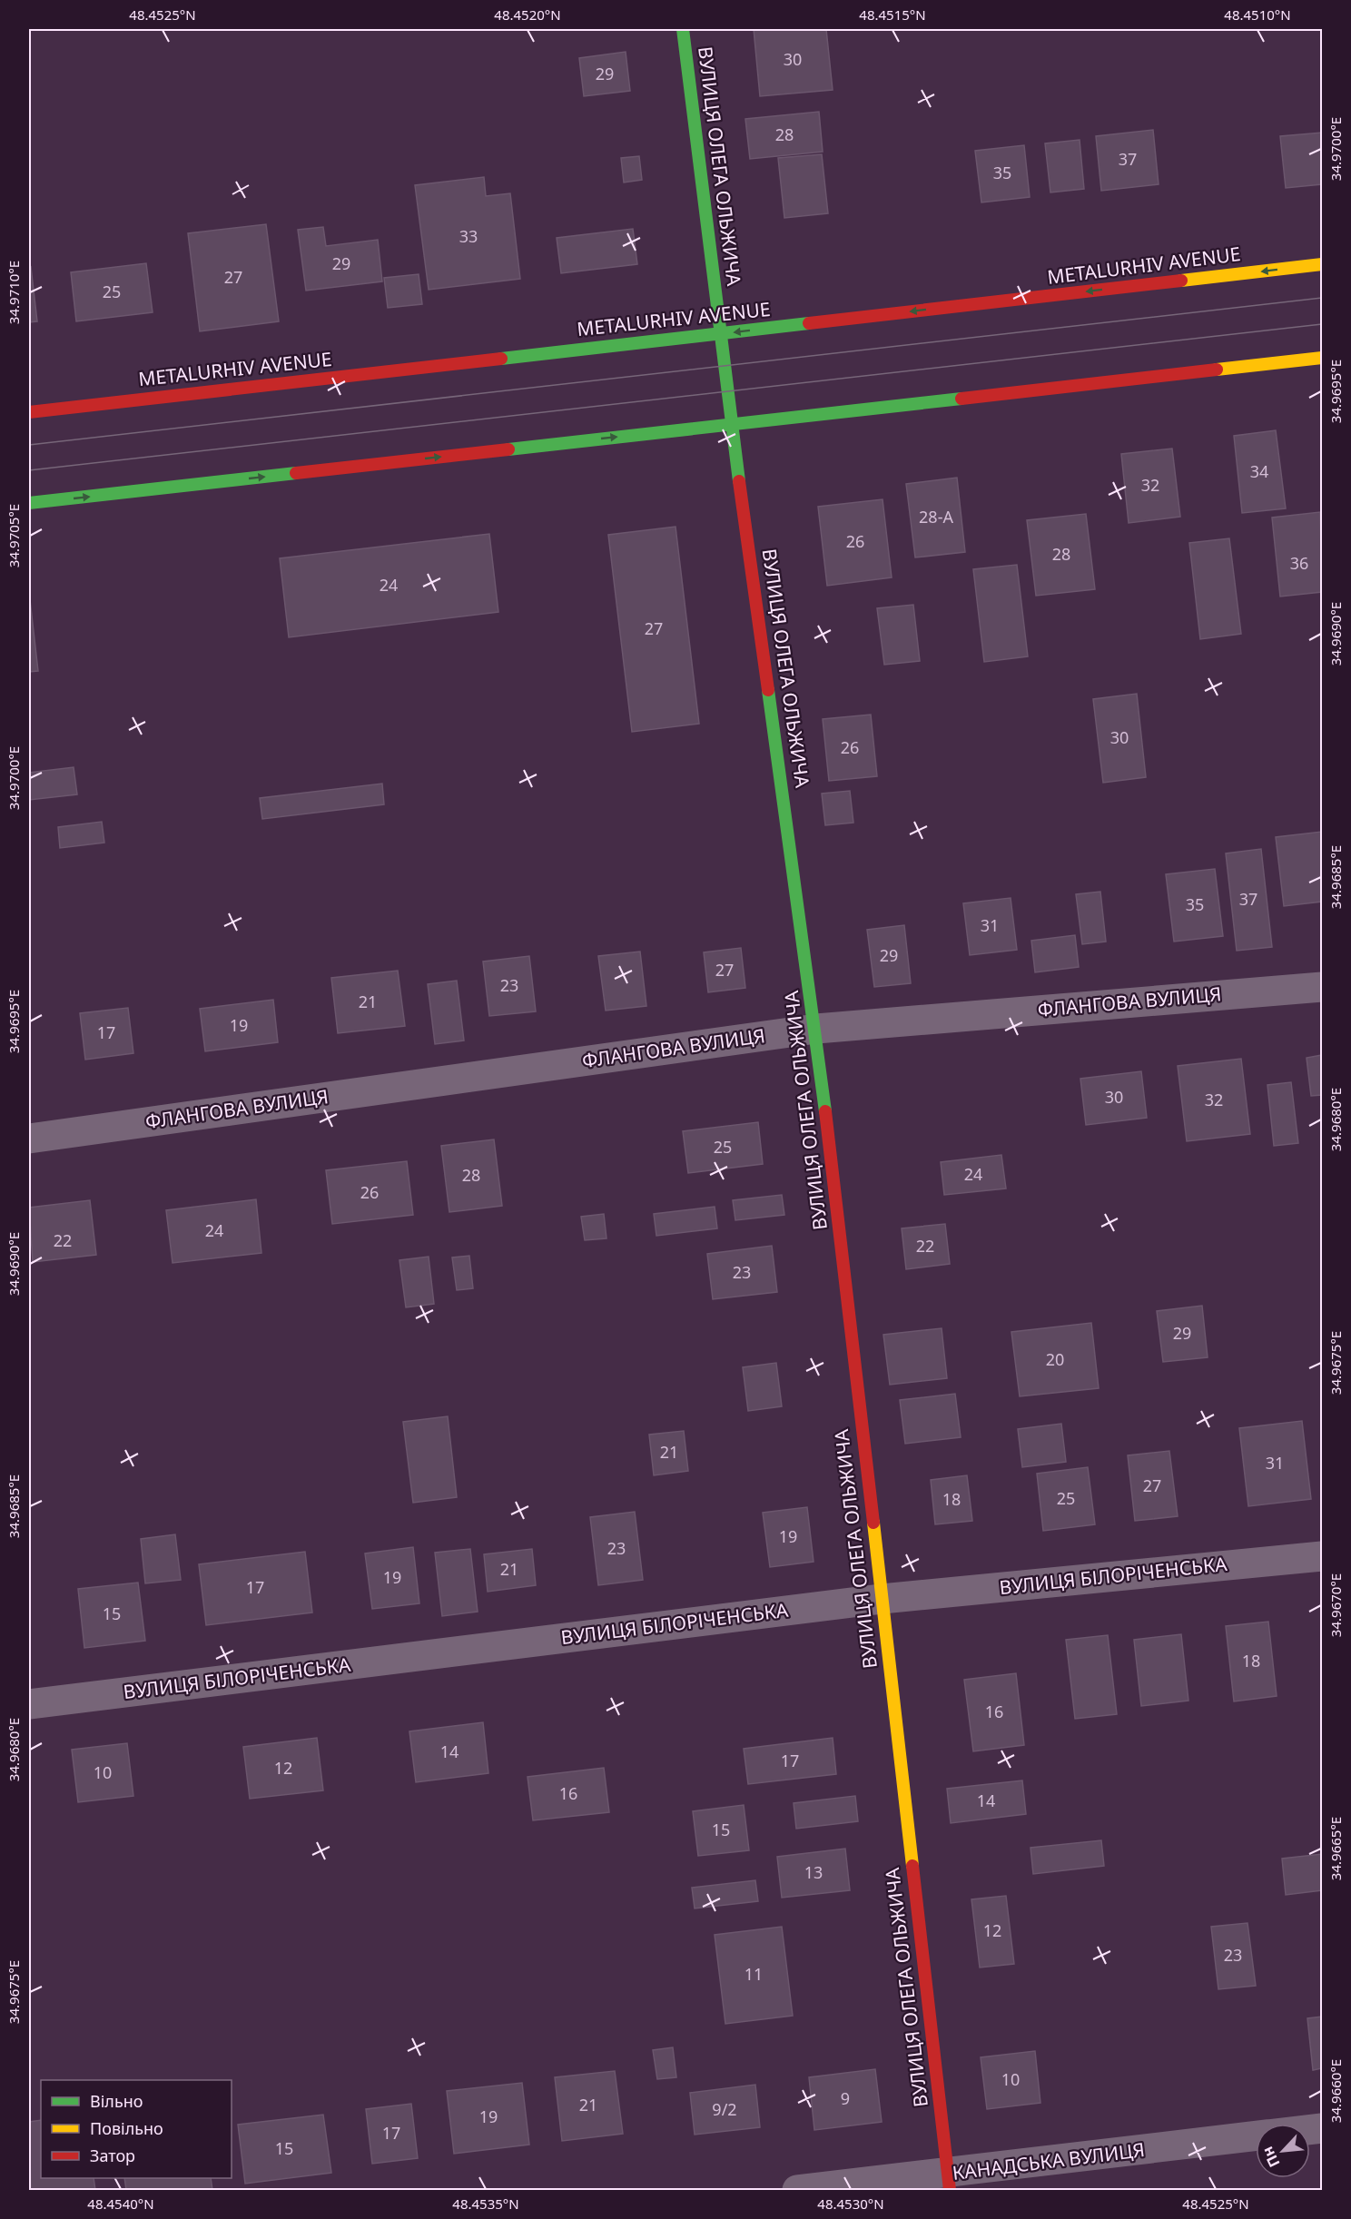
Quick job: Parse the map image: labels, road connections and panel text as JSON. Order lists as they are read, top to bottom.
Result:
{
  "streets": {
    "main road": ["ВУЛИЦЯ ОЛЕГА ОЛЬЖИЧА", "METALURHIV AVENUE"],
    "street": ["ФЛАНГОВА ВУЛИЦЯ", "ВУЛИЦЯ БІЛОРІЧЕНСЬКА", "КАНАДСЬКА ВУЛИЦЯ"]
  },
  "crossings": [
    ["ВУЛИЦЯ ОЛЕГА ОЛЬЖИЧА", "METALURHIV AVENUE"],
    ["ВУЛИЦЯ ОЛЕГА ОЛЬЖИЧА", "ФЛАНГОВА ВУЛИЦЯ"],
    ["ВУЛИЦЯ ОЛЕГА ОЛЬЖИЧА", "ВУЛИЦЯ БІЛОРІЧЕНСЬКА"],
    ["ВУЛИЦЯ ОЛЕГА ОЛЬЖИЧА", "КАНАДСЬКА ВУЛИЦЯ"]
  ],
  "house_numbers": [
    "30",
    "29",
    "28",
    "37",
    "35",
    "33",
    "29",
    "27",
    "25",
    "34",
    "32",
    "28-А",
    "26",
    "28",
    "36",
    "24",
    "27",
    "30",
    "26",
    "37",
    "35",
    "31",
    "29",
    "27",
    "23",
    "21",
    "19",
    "17",
    "30",
    "32",
    "25",
    "24",
    "28",
    "26",
    "24",
    "22",
    "22",
    "23",
    "29",
    "20",
    "21",
    "31",
    "27",
    "25",
    "18",
    "19",
    "23",
    "21",
    "19",
    "17",
    "15",
    "18",
    "16",
    "14",
    "17",
    "12",
    "10",
    "16",
    "14",
    "15",
    "13",
    "12",
    "23",
    "11",
    "10",
    "9",
    "21",
    "9/2",
    "19",
    "17",
    "15"
  ],
  "legend": ["Вільно", "Повільно", "Затор"],
  "north": "bottom left",
  "coordinates": [
    "48.4525°N",
    "48.4520°N",
    "48.4515°N",
    "48.4510°N",
    "34.9700°E",
    "34.9710°E",
    "34.9695°E",
    "34.9705°E",
    "34.9690°E",
    "34.9685°E",
    "34.9680°E",
    "34.9675°E",
    "34.9670°E",
    "34.9665°E",
    "34.9660°E",
    "48.4540°N",
    "48.4535°N",
    "48.4530°N"
  ]
}
